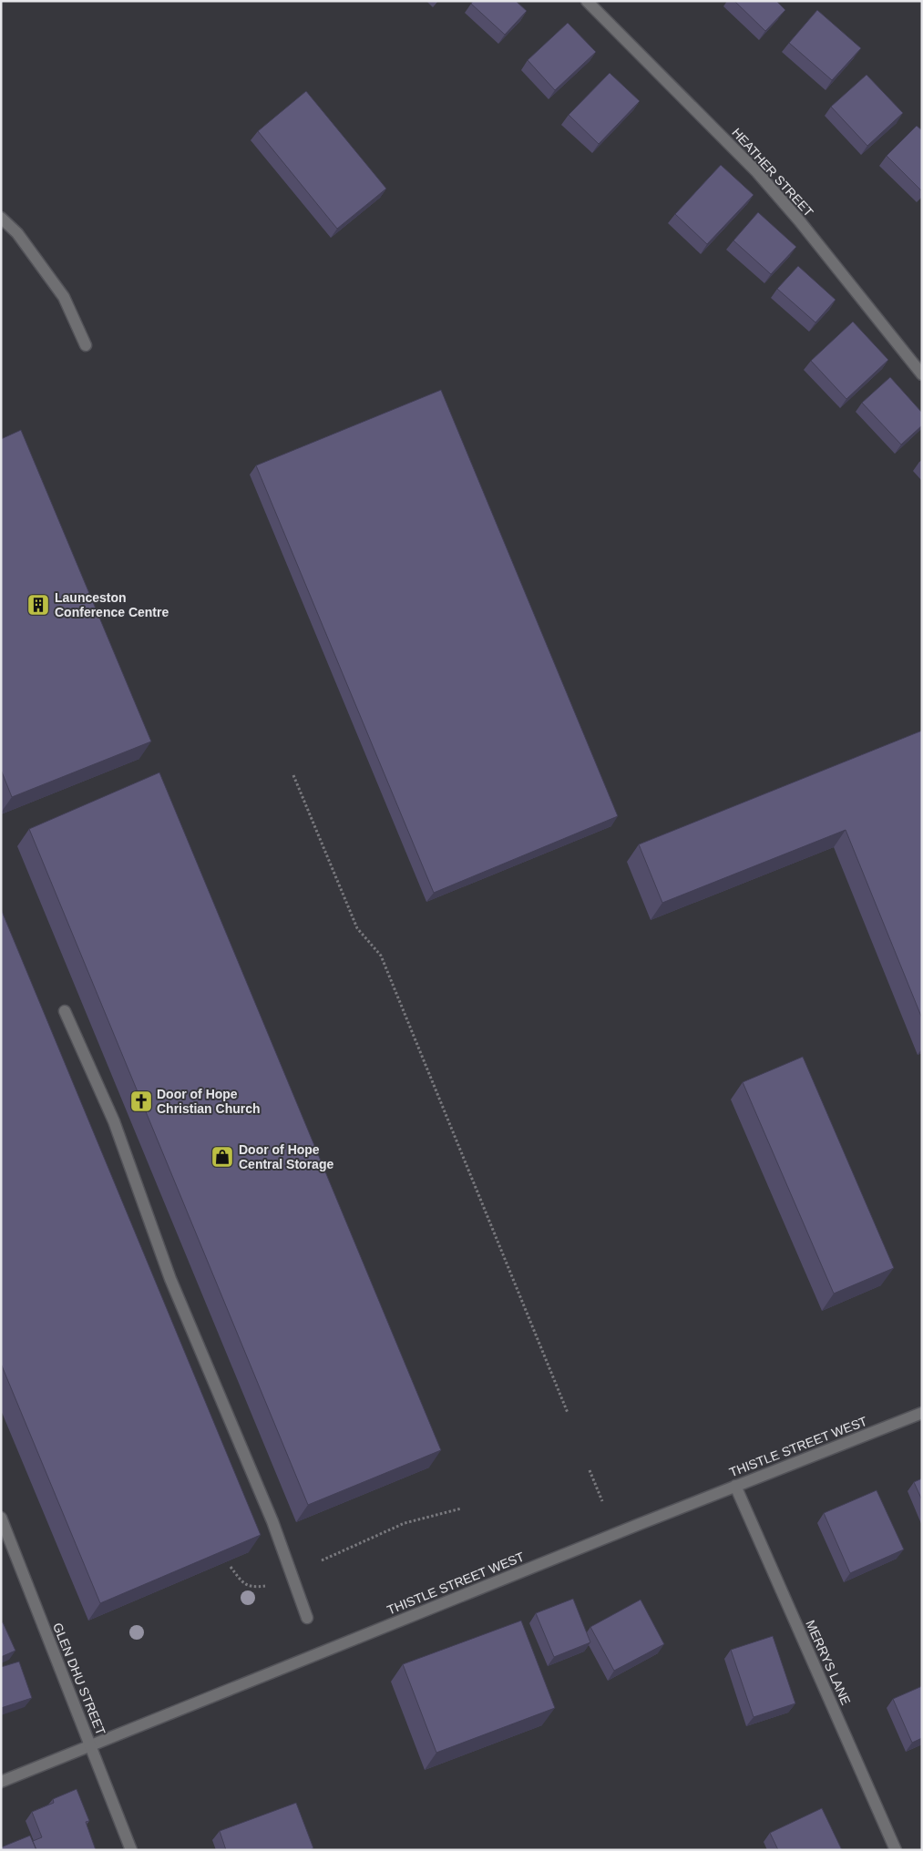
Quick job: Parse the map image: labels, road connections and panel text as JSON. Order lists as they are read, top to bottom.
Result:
{
  "streets": {
    "street": [
      "HEATHER STREET",
      "THISTLE STREET WEST",
      "MERRYS LANE",
      "GLEN DHU STREET"
    ]
  },
  "crossings": [
    ["THISTLE STREET WEST", "MERRYS LANE"],
    ["THISTLE STREET WEST", "GLEN DHU STREET"]
  ],
  "places": {
    "building": ["Launceston Conference Centre"],
    "church": ["Door of Hope Christian Church"],
    "shop": ["Door of Hope Central Storage"]
  }
}
